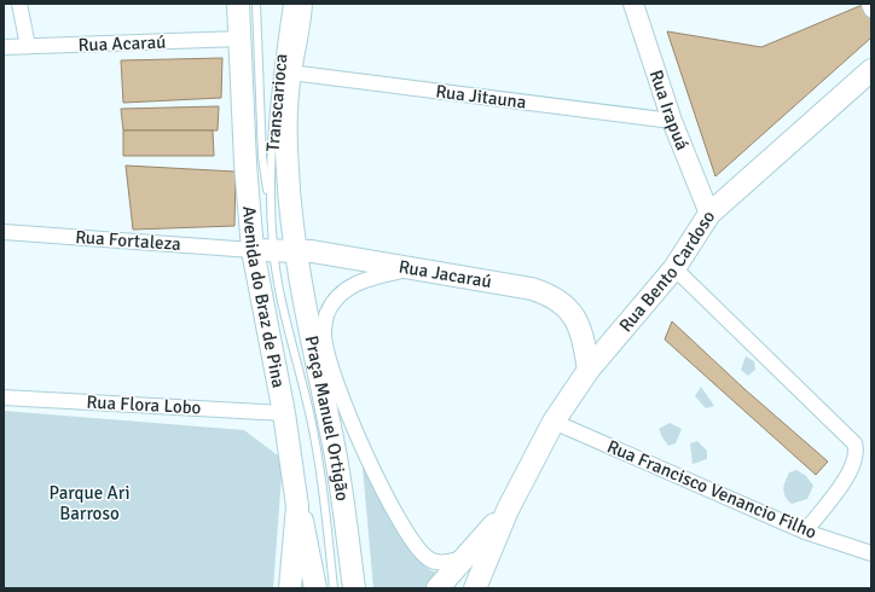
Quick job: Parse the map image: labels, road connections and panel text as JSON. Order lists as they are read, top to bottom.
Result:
{
  "streets": {
    "main road": [
      "Rua Bento Cardoso",
      "Rua Jacaraú",
      "Avenida do Braz de Pina",
      "Praça Manuel Ortigão"
    ],
    "street": [
      "Rua Acaraú",
      "Rua Jitauna",
      "Rua Irapuá",
      "Rua Fortaleza",
      "Rua Flora Lobo",
      "Rua Francisco Venancio Filho"
    ],
    "lane": ["Transcarioca"]
  },
  "crossings": [
    ["Rua Acaraú", "Avenida do Braz de Pina"],
    ["Rua Jitauna", "Rua Irapuá"],
    ["Rua Jitauna", "Avenida do Braz de Pina"],
    ["Transcarioca", "Rua Fortaleza"],
    ["Transcarioca", "Rua Jacaraú"],
    ["Transcarioca", "Avenida do Braz de Pina"],
    ["Rua Irapuá", "Rua Bento Cardoso"],
    ["Rua Fortaleza", "Rua Jacaraú"],
    ["Rua Fortaleza", "Avenida do Braz de Pina"],
    ["Rua Bento Cardoso", "Rua Jacaraú"],
    ["Rua Bento Cardoso", "Rua Francisco Venancio Filho"],
    ["Rua Jacaraú", "Avenida do Braz de Pina"],
    ["Rua Jacaraú", "Praça Manuel Ortigão"],
    ["Avenida do Braz de Pina", "Rua Flora Lobo"],
    ["Avenida do Braz de Pina", "Praça Manuel Ortigão"]
  ],
  "parks": ["Parque Ari Barroso"]
}
